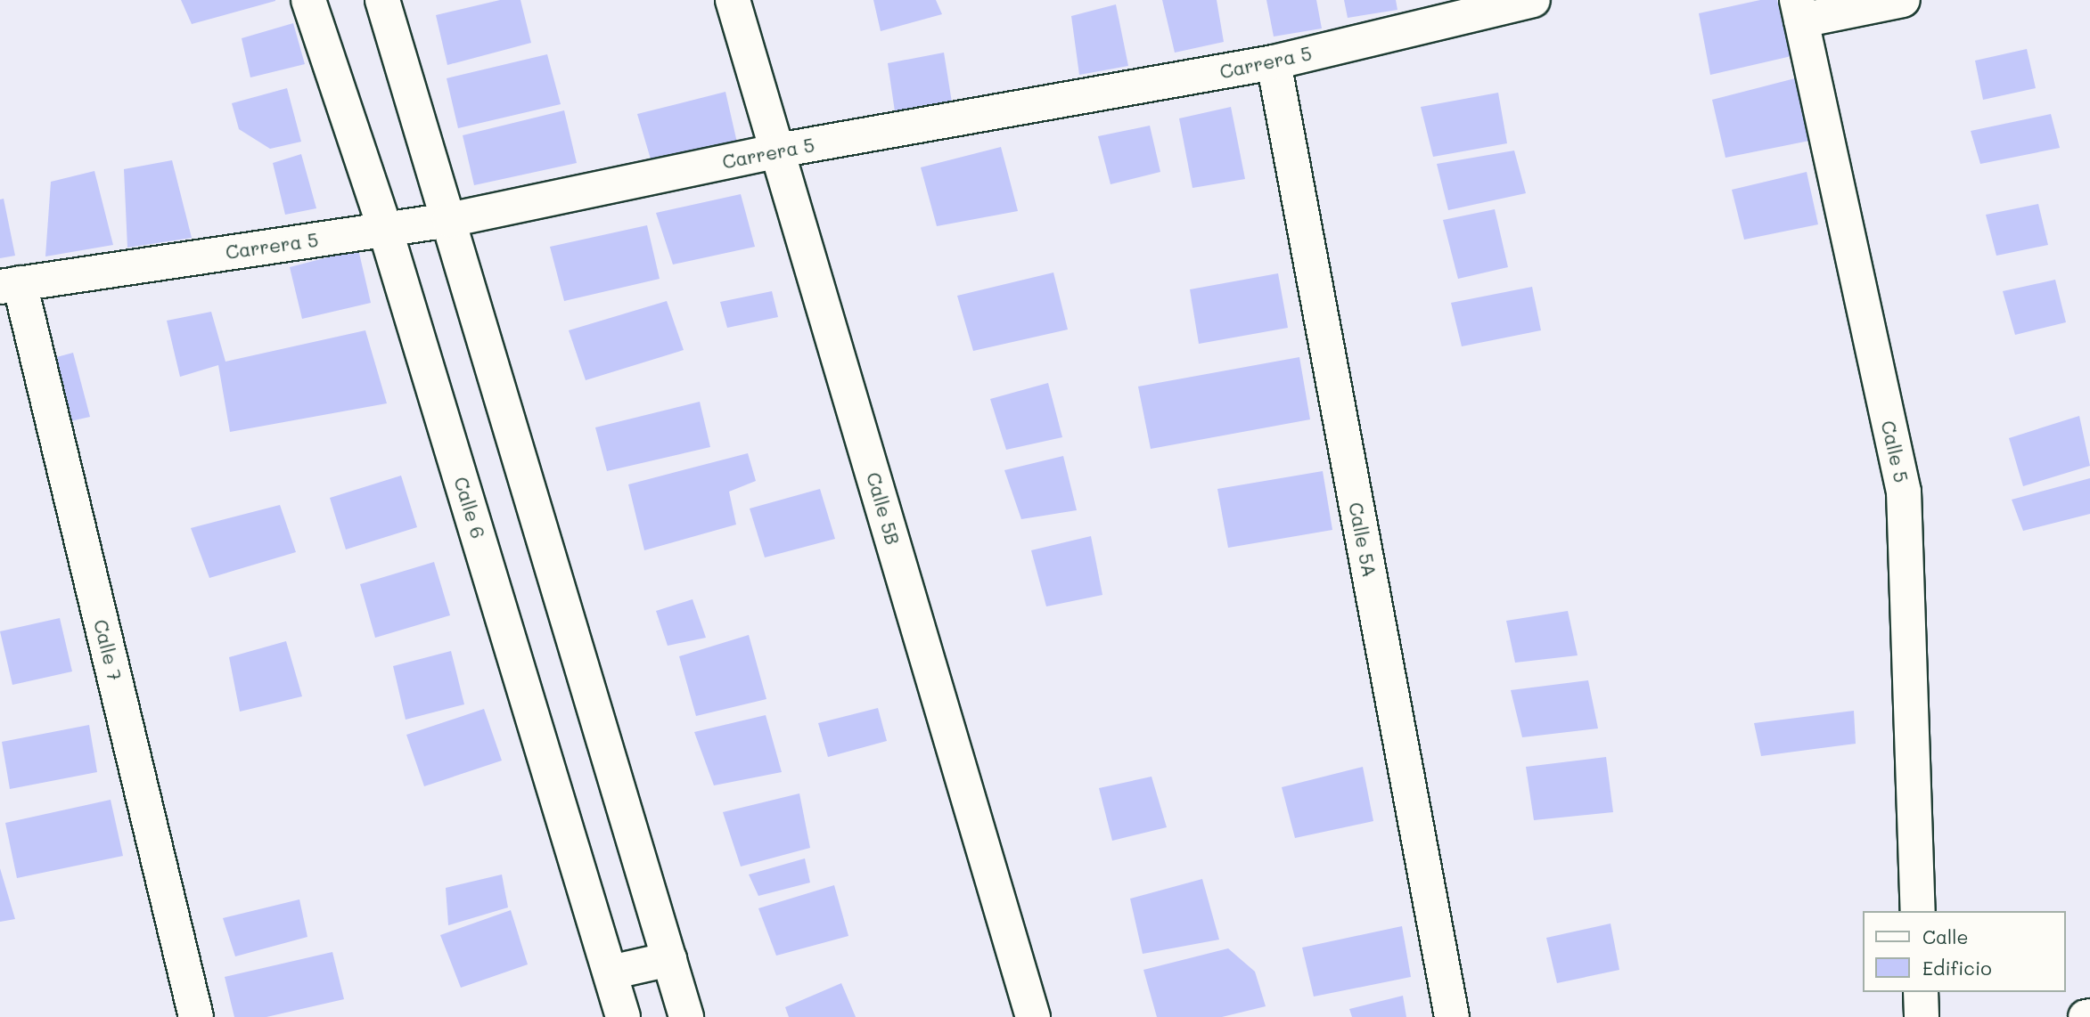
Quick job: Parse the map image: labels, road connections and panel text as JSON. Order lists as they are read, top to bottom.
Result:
{
  "streets": {
    "street": [
      "Carrera 5",
      "Calle 5",
      "Calle 6",
      "Calle 5B",
      "Calle 5A",
      "Calle 7"
    ]
  },
  "crossings": [
    ["Carrera 5", "Calle 6"],
    ["Carrera 5", "Calle 5B"],
    ["Carrera 5", "Calle 5A"],
    ["Carrera 5", "Calle 7"]
  ],
  "legend": ["Calle", "Edificio"]
}
